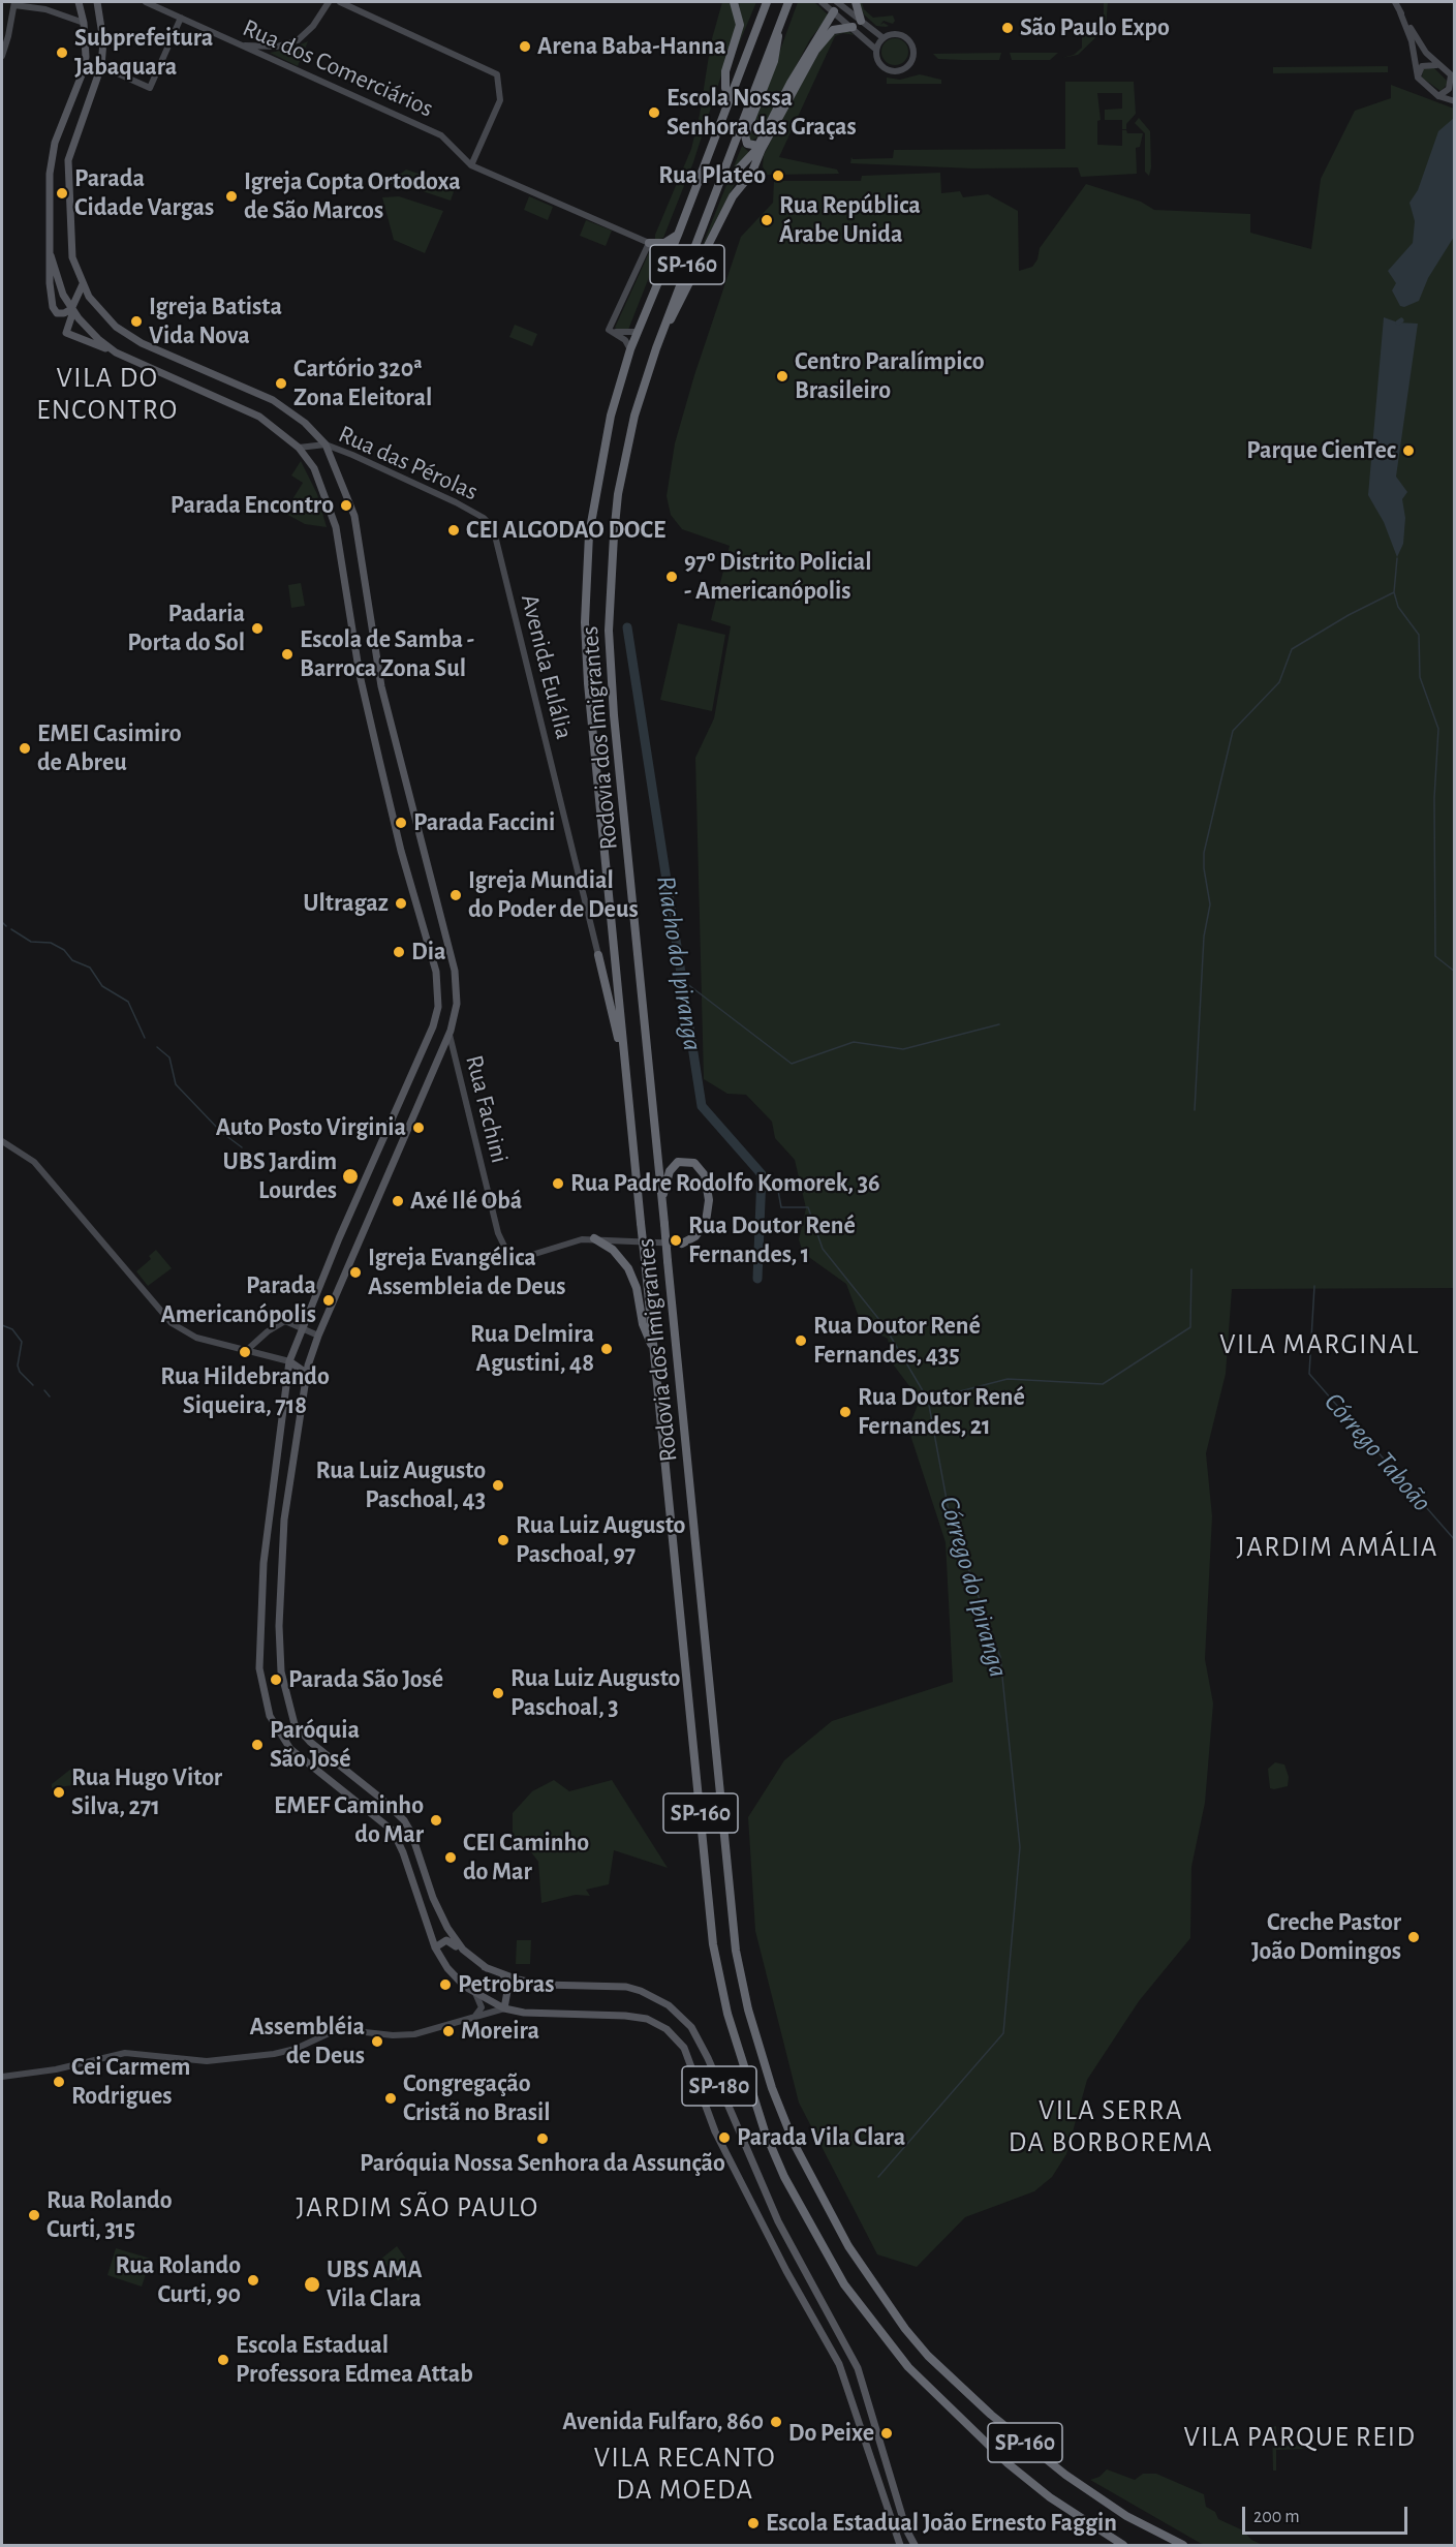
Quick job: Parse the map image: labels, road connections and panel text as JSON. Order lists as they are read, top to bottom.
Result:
{
  "streets": {
    "highway": ["SP-160", "Rodovia dos Imigrantes"],
    "main road": ["SP-180"],
    "street": [
      "Rua dos Comerciários",
      "Rua das Pérolas",
      "Avenida Eulália",
      "Rua Fachini"
    ]
  },
  "crossings": [
    ["Rua das Pérolas", "Avenida Eulália"]
  ],
  "districts": [
    "VILA DO ENCONTRO",
    "VILA MARGINAL",
    "JARDIM AMÁLIA",
    "VILA SERRA DA BORBOREMA",
    "JARDIM SÃO PAULO",
    "VILA PARQUE REID",
    "VILA RECANTO DA MOEDA"
  ],
  "water": ["Riacho do Ipiranga", "Córrego Taboão", "Córrego do Ipiranga"],
  "places": [
    "São Paulo Expo",
    "Arena Baba-Hanna",
    "Subprefeitura Jabaquara",
    "Escola Nossa Senhora das Graças",
    "Rua Plateo",
    "Parada Cidade Vargas",
    "Igreja Copta Ortodoxa de São Marcos",
    "Rua República Árabe Unida",
    "Igreja Batista Vida Nova",
    "Centro Paralímpico Brasileiro",
    "Cartório 320ª Zona Eleitoral",
    "Parque CienTec",
    "Parada Encontro",
    "CEI ALGODAO DOCE",
    "97º Distrito Policial - Americanópolis",
    "Padaria Porta do Sol",
    "Escola de Samba - Barroca Zona Sul",
    "EMEI Casimiro de Abreu",
    "Parada Faccini",
    "Igreja Mundial do Poder de Deus",
    "Ultragaz",
    "Dia",
    "Auto Posto Virginia",
    "UBS Jardim Lourdes",
    "Rua Padre Rodolfo Komorek, 36",
    "Axé Ilé Obá",
    "Rua Doutor René Fernandes, 1",
    "Igreja Evangélica Assembleia de Deus",
    "Parada Americanópolis",
    "Rua Doutor René Fernandes, 435",
    "Rua Delmira Agustini, 48",
    "Rua Hildebrando Siqueira, 718",
    "Rua Doutor René Fernandes, 21",
    "Rua Luiz Augusto Paschoal, 43",
    "Rua Luiz Augusto Paschoal, 97",
    "Parada São José",
    "Rua Luiz Augusto Paschoal, 3",
    "Paróquia São José",
    "Rua Hugo Vitor Silva, 271",
    "EMEF Caminho do Mar",
    "CEI Caminho do Mar",
    "Creche Pastor João Domingos",
    "Petrobras",
    "Moreira",
    "Assembléia de Deus",
    "Cei Carmem Rodrigues",
    "Congregação Cristã no Brasil",
    "Parada Vila Clara",
    "Paróquia Nossa Senhora da Assunção",
    "Rua Rolando Curti, 315",
    "Rua Rolando Curti, 90",
    "UBS AMA Vila Clara",
    "Escola Estadual Professora Edmea Attab",
    "Avenida Fulfaro, 860",
    "Do Peixe",
    "Escola Estadual João Ernesto Faggin"
  ],
  "scale_bar": "200 m"
}
